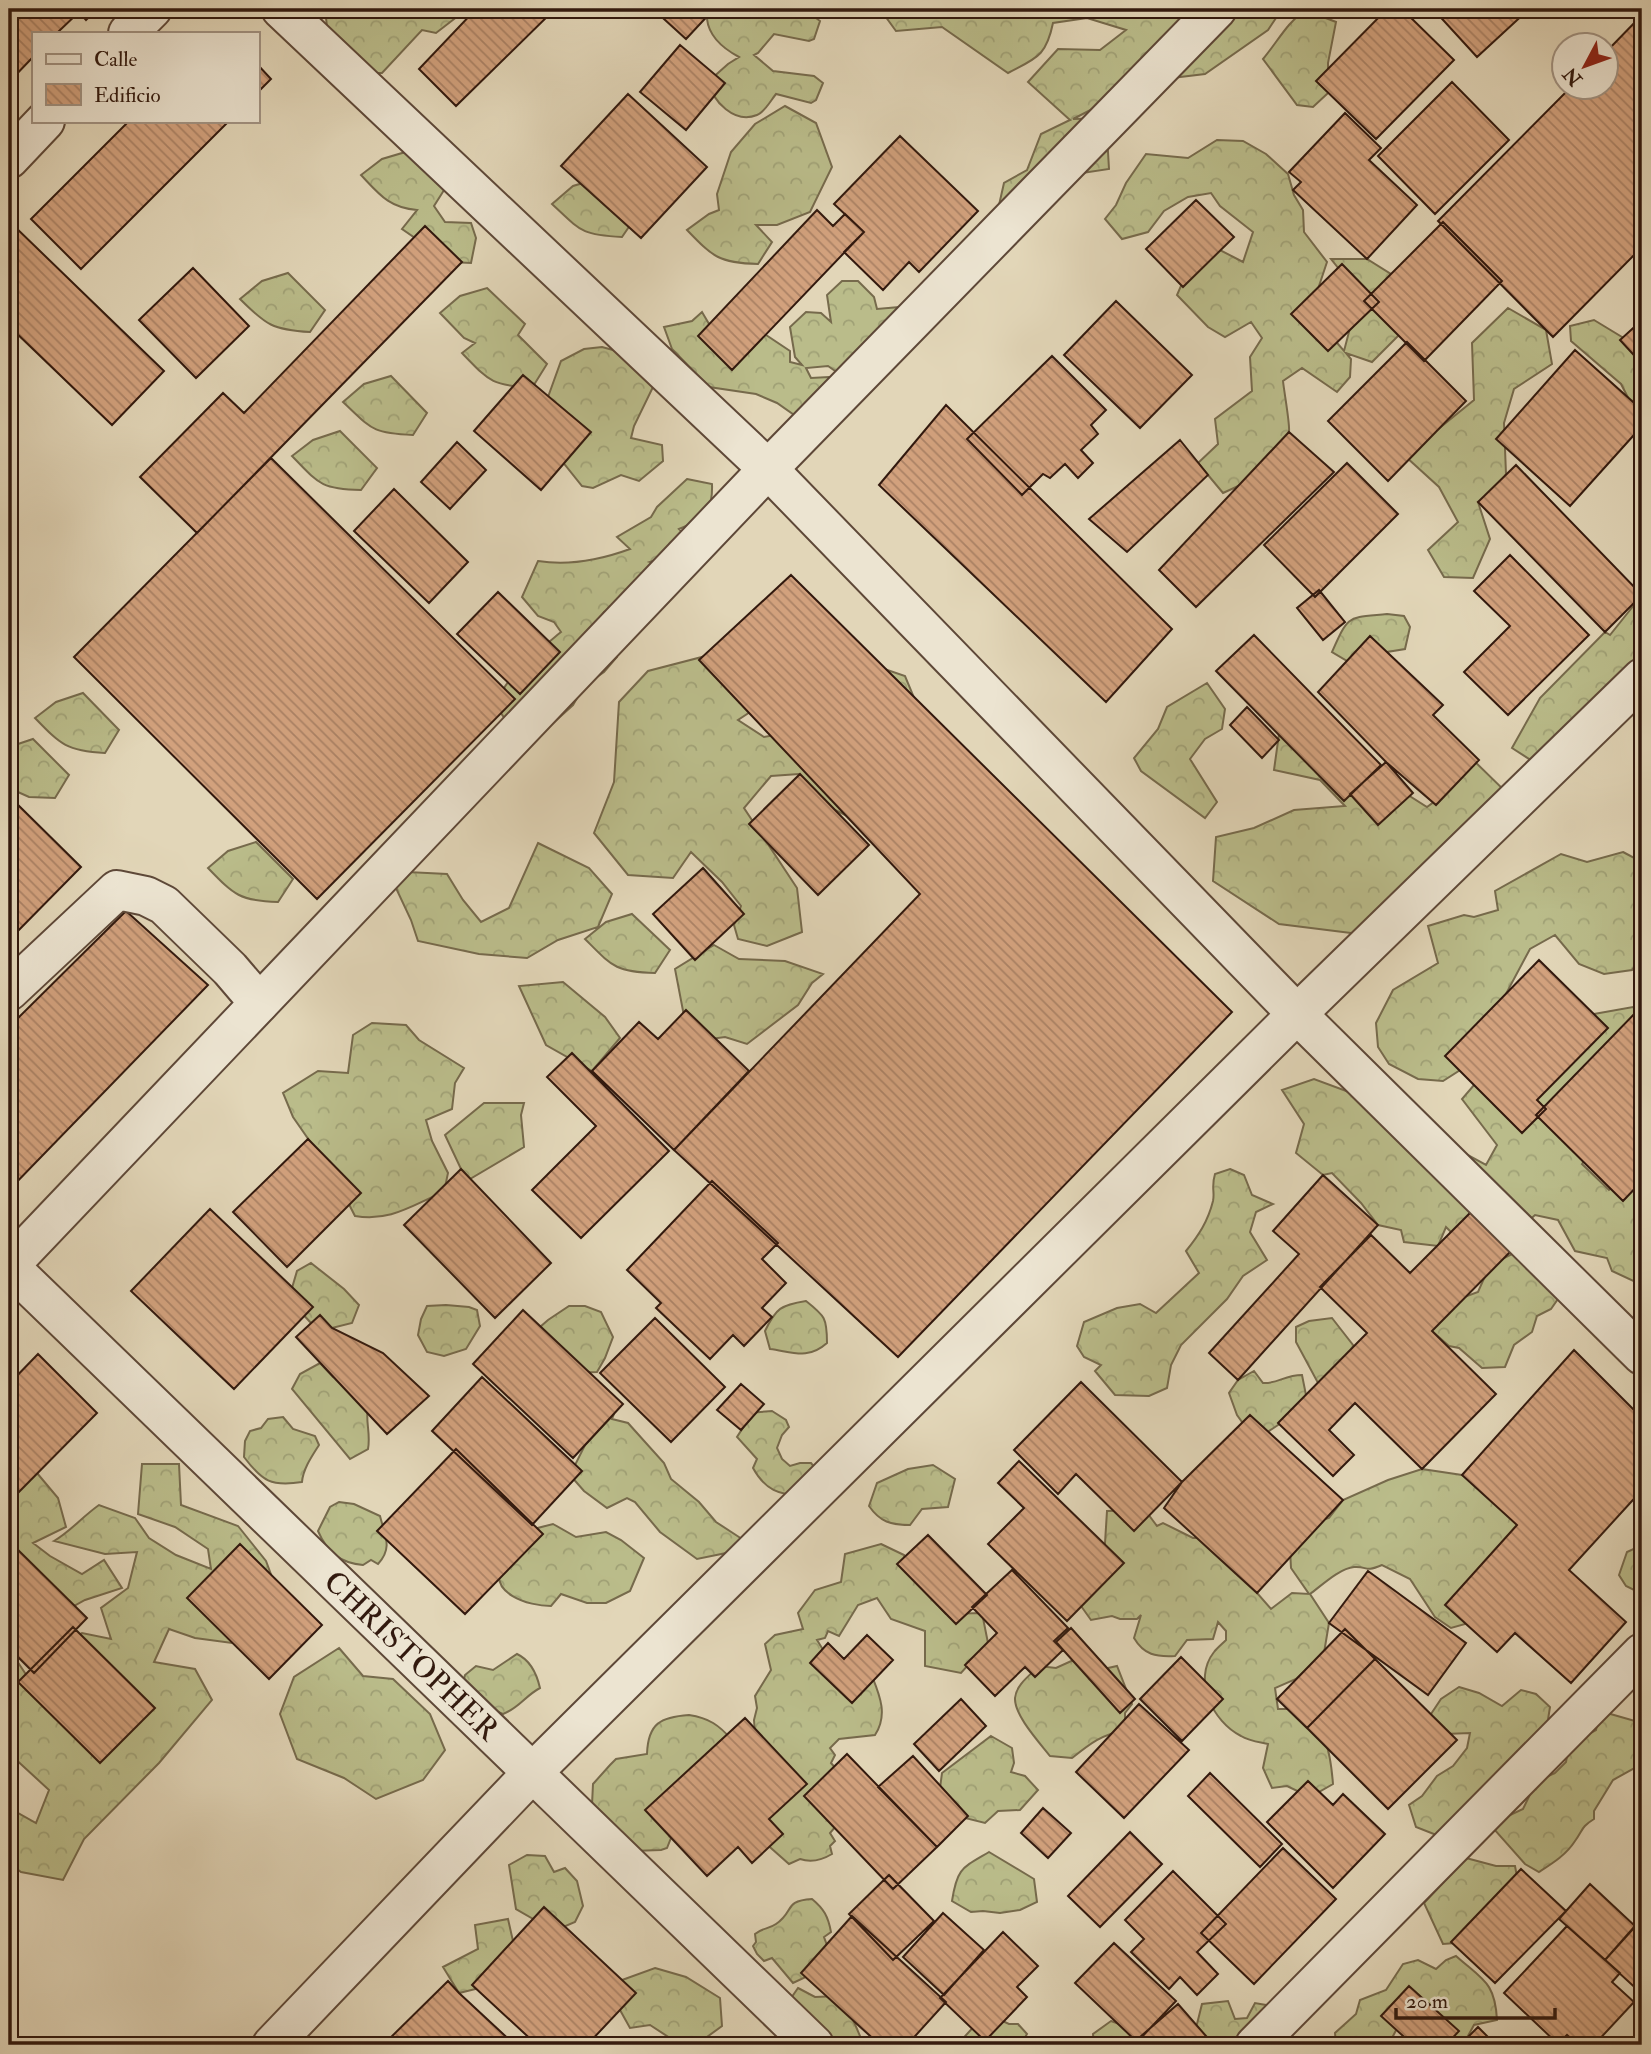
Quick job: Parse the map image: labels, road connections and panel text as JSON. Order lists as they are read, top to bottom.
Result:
{
  "streets": {
    "street": ["CHRISTOPHER"]
  },
  "legend": ["Calle", "Edificio"],
  "scale_bar": "20 m",
  "north": "bottom left"
}
